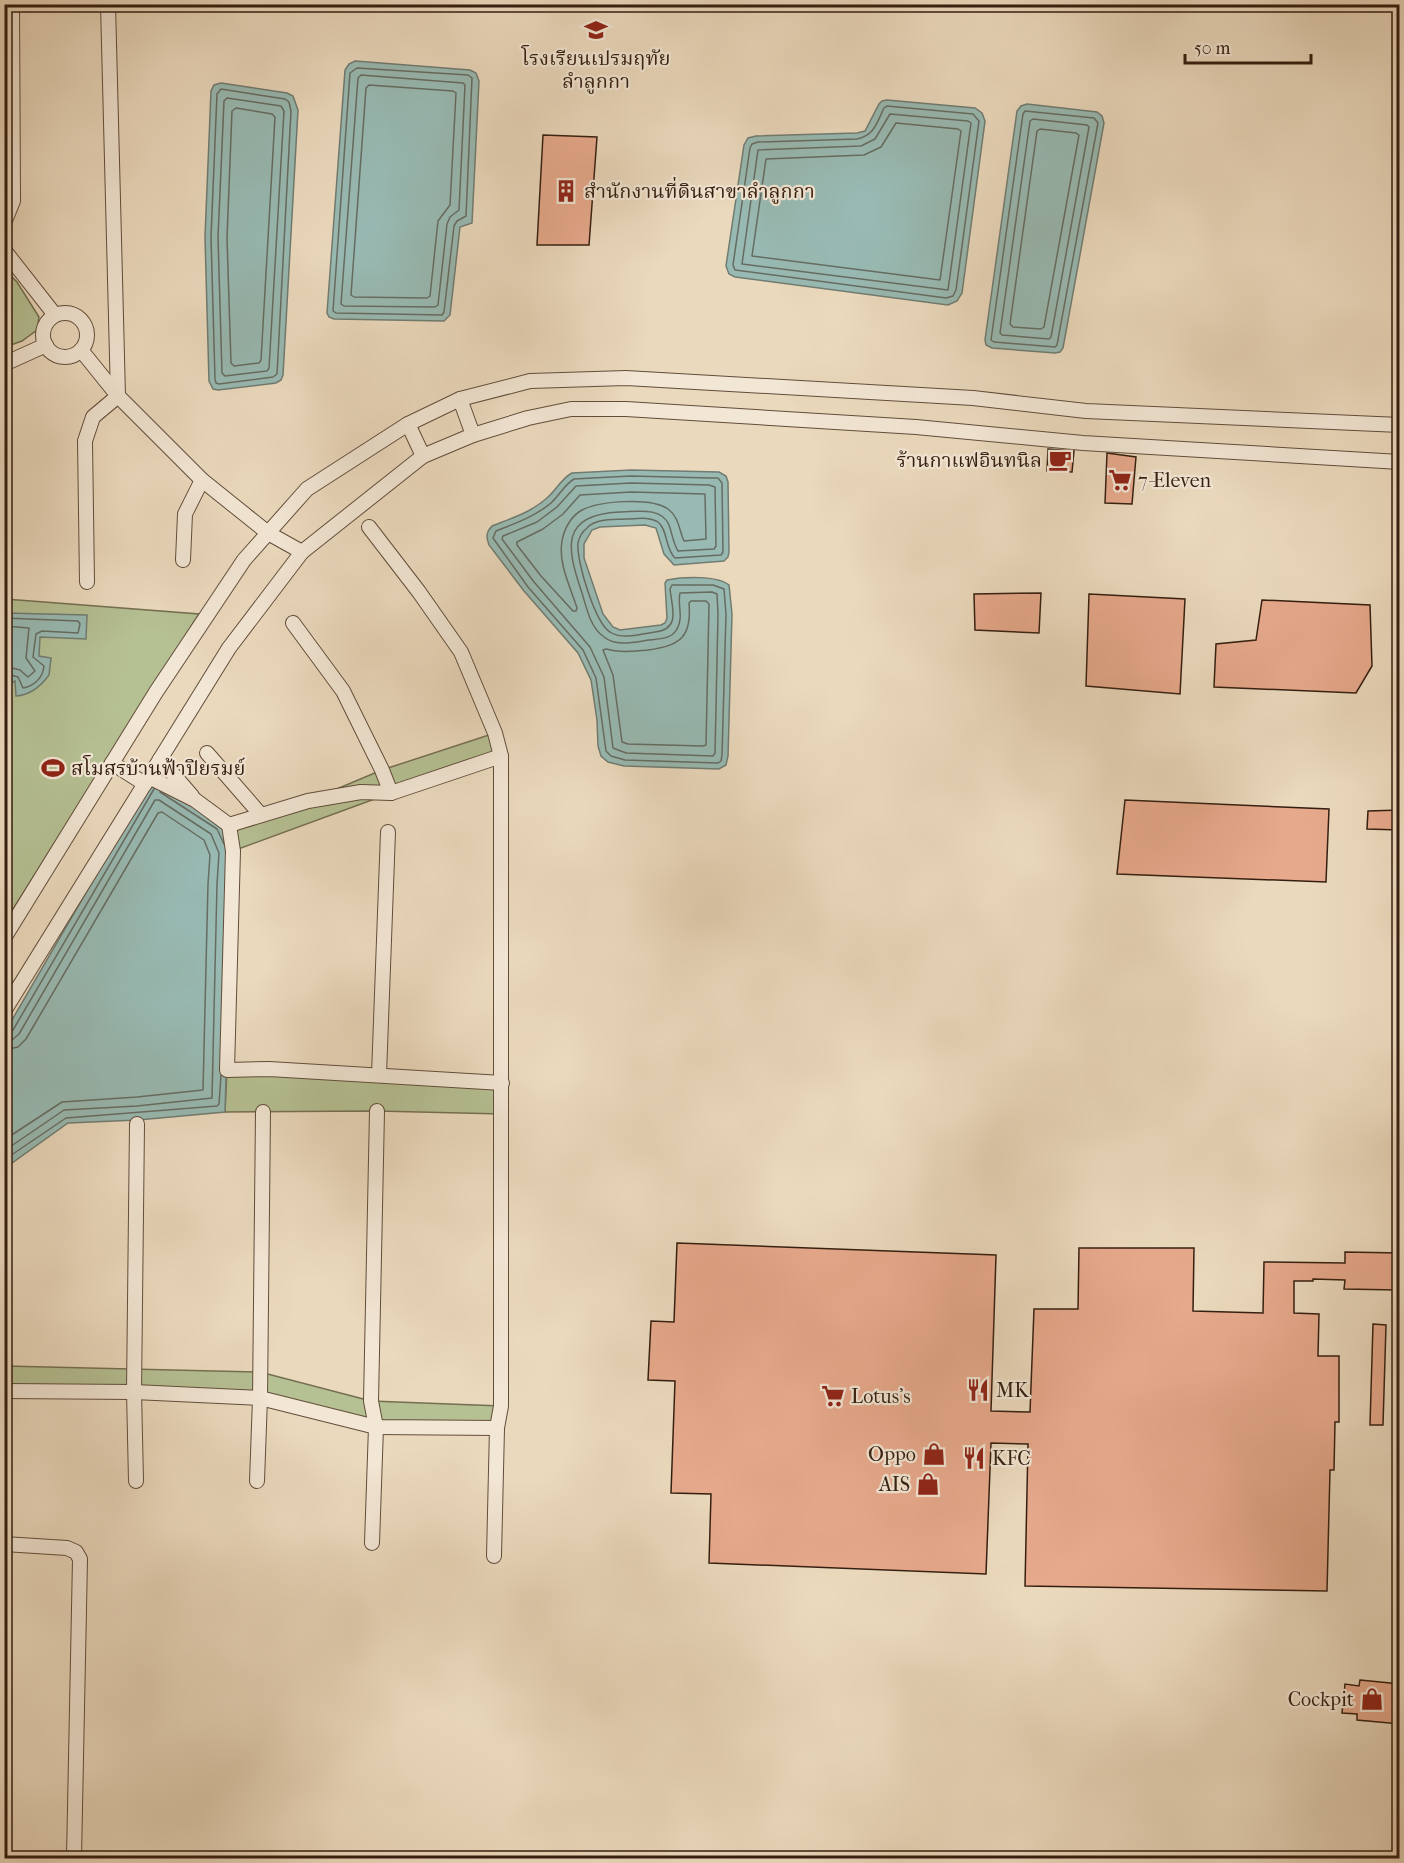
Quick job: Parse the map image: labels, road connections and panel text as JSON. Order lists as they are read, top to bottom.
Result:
{
  "places": {
    "school or university": ["โรงเรียนเปรมฤทัย ลำลูกกา"],
    "building": ["สำนักงานที่ดินสาขาลำลูกกา"],
    "cafe": ["ร้านกาแฟอินทนิล"],
    "supermarket": ["7-Eleven", "Lotus's"],
    "sports": ["สโมสรบ้านฟ้าปิยรมย์"],
    "restaurant": ["MK", "KFC"],
    "shop": ["Oppo", "AIS", "Cockpit"]
  },
  "scale_bar": "50 m"
}
